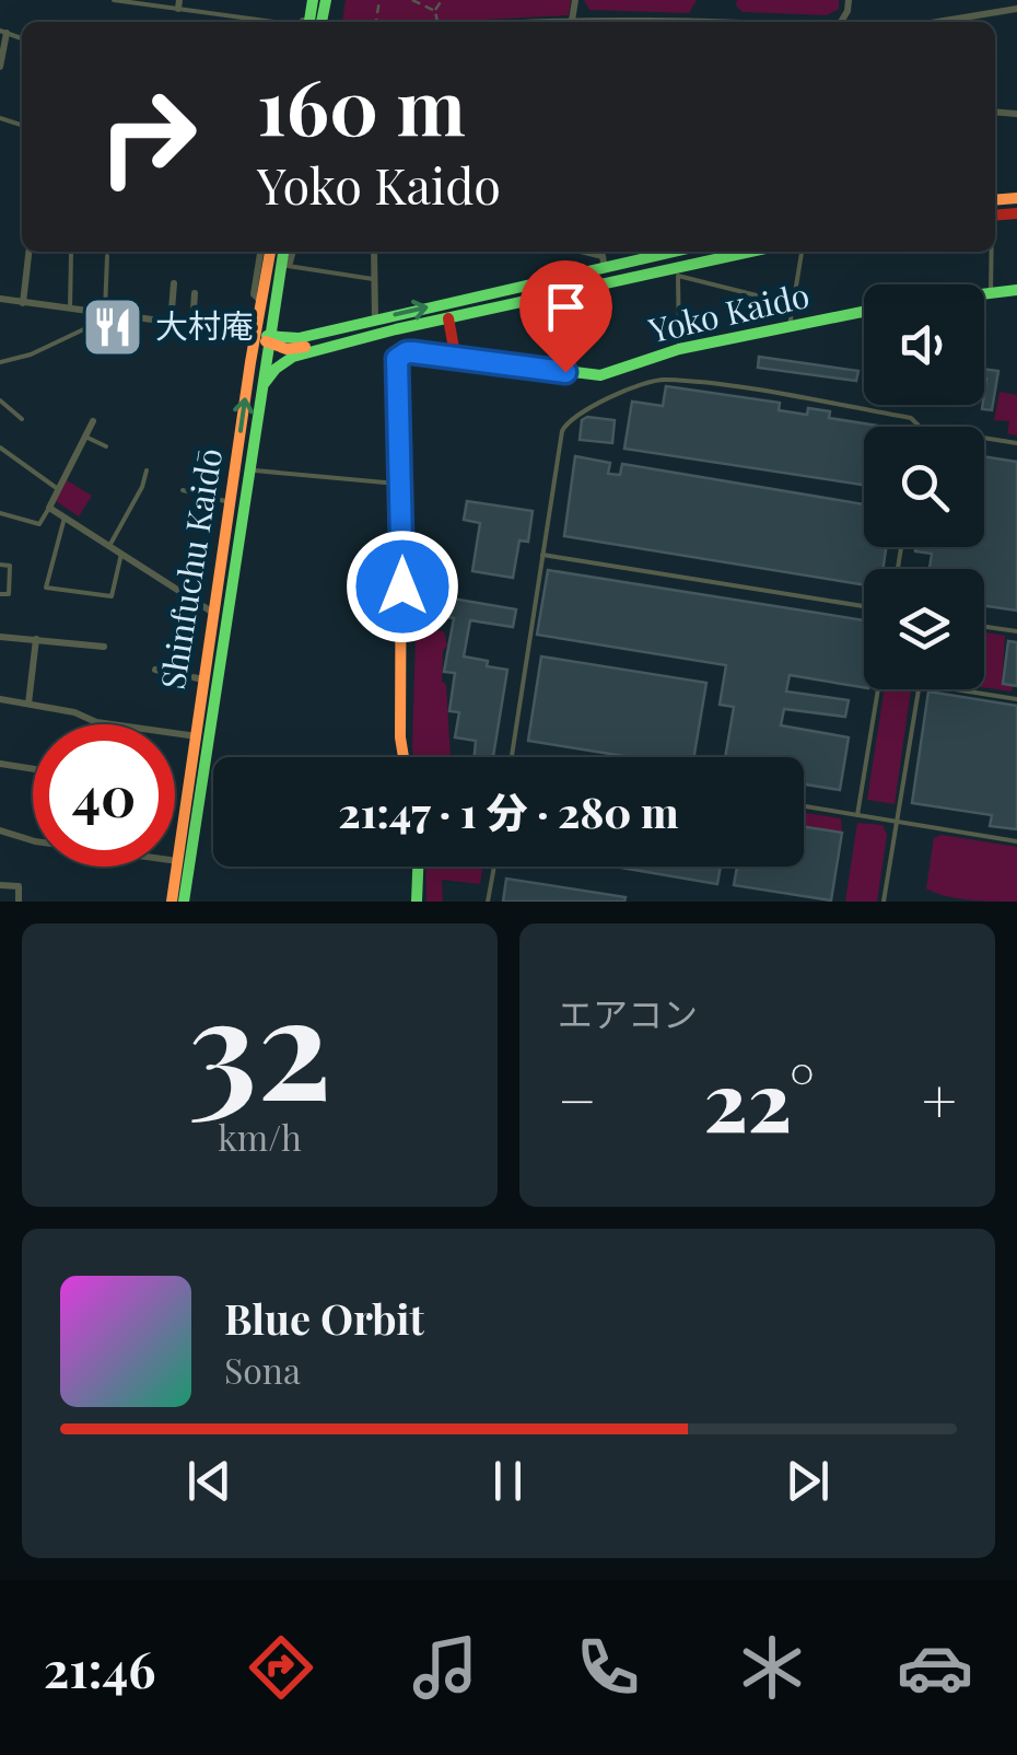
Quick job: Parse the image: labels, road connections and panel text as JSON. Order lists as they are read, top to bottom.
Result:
{
  "streets": {
    "main road": ["Yoko Kaido", "Shinfuchu Kaidō"]
  },
  "places": {
    "restaurant": ["大村庵"]
  },
  "page": {
    "turn": ["160 m", "Yoko Kaido"],
    "limit": "40",
    "trip": "21:47 · 1 分 · 280 m",
    "tile": [
      ["32", "km/h"],
      "エアコン"
    ],
    "heat": ["−", "22°", "+"],
    "song": ["Blue Orbit", "Sona"],
    "tabs": "21:46"
  }
}
